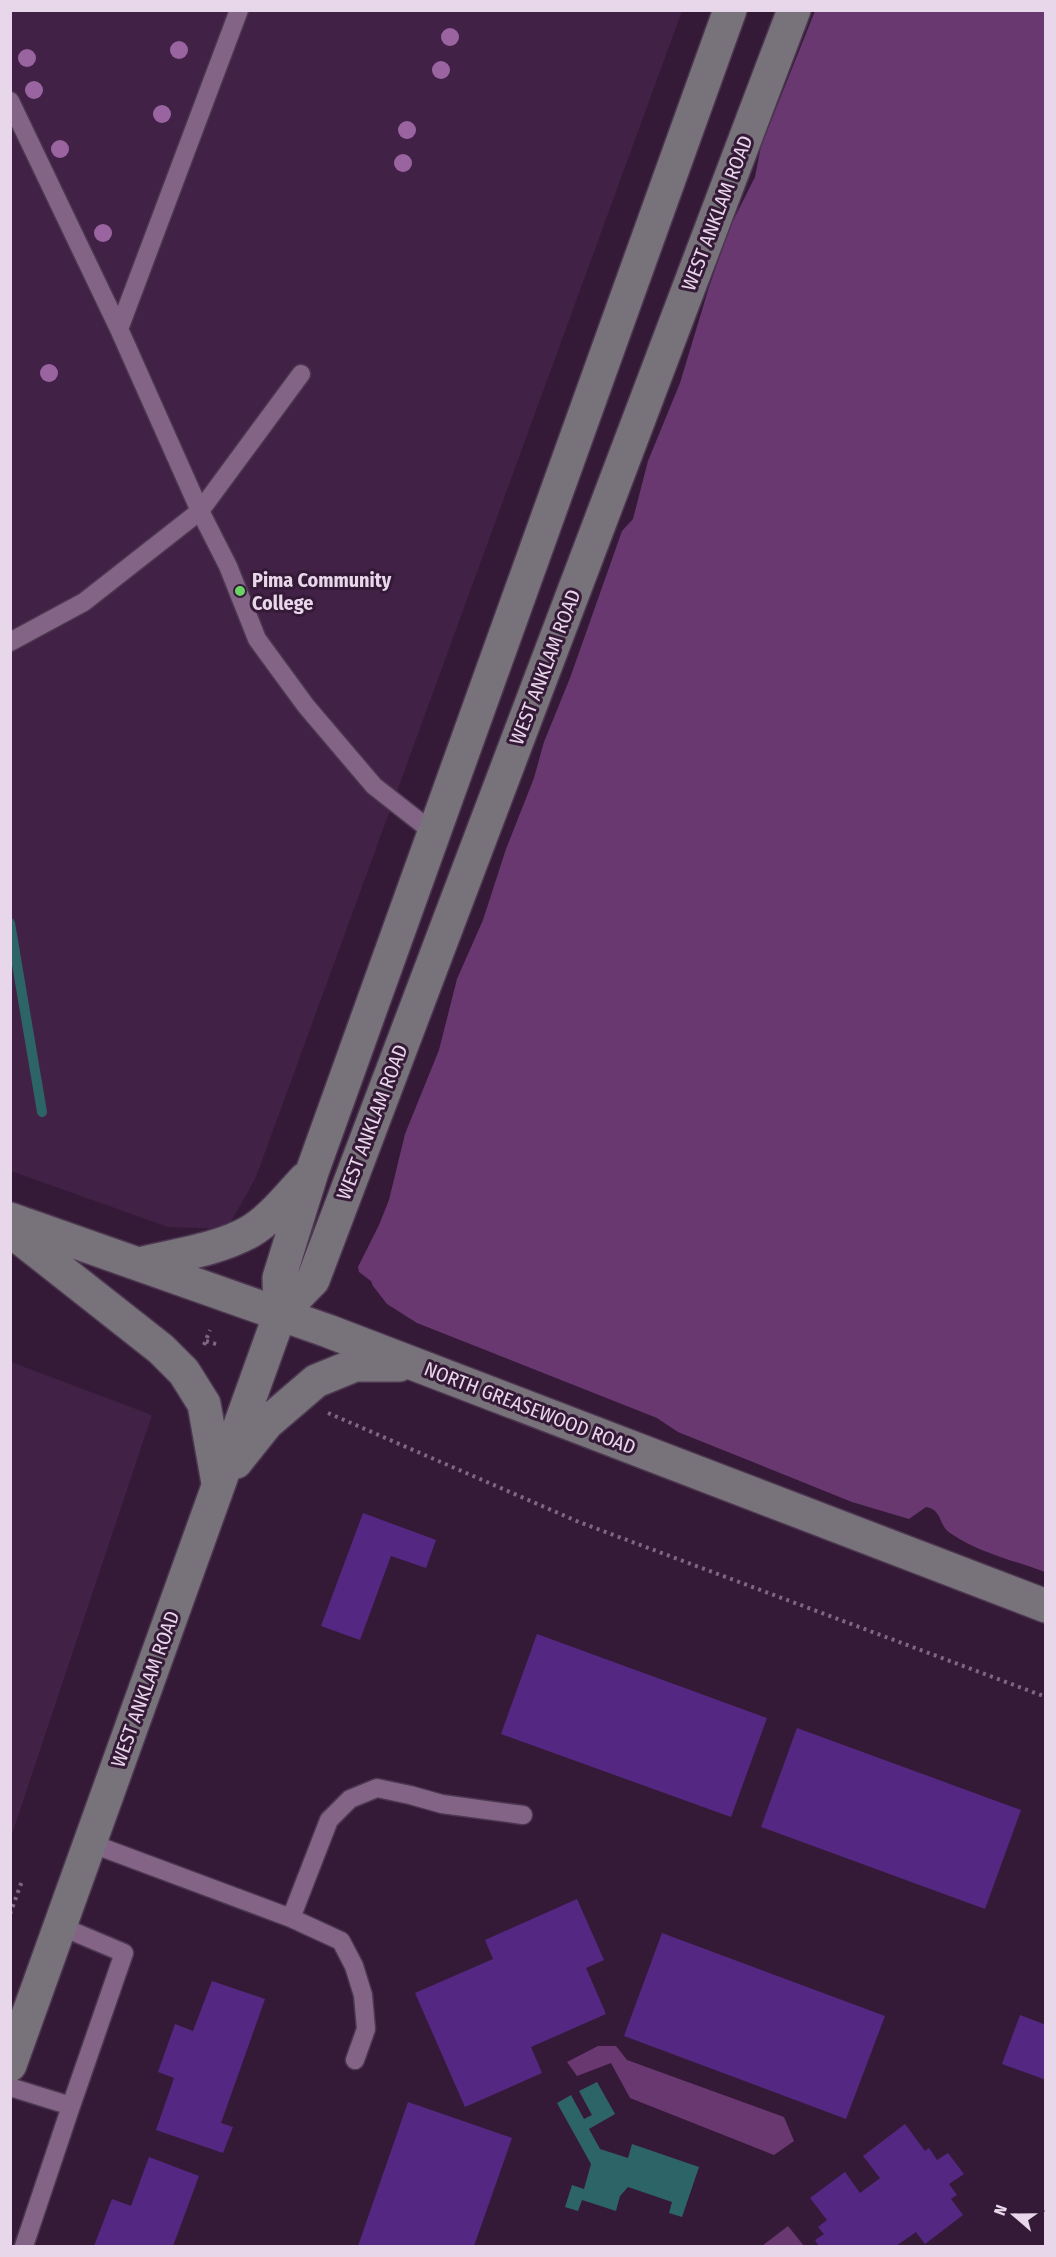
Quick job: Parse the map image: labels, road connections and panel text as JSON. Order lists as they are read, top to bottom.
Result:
{
  "streets": {
    "main road": ["WEST ANKLAM ROAD", "NORTH GREASEWOOD ROAD"]
  },
  "crossings": [
    ["WEST ANKLAM ROAD", "NORTH GREASEWOOD ROAD"]
  ],
  "places": ["Pima Community College"],
  "north": "left"
}
